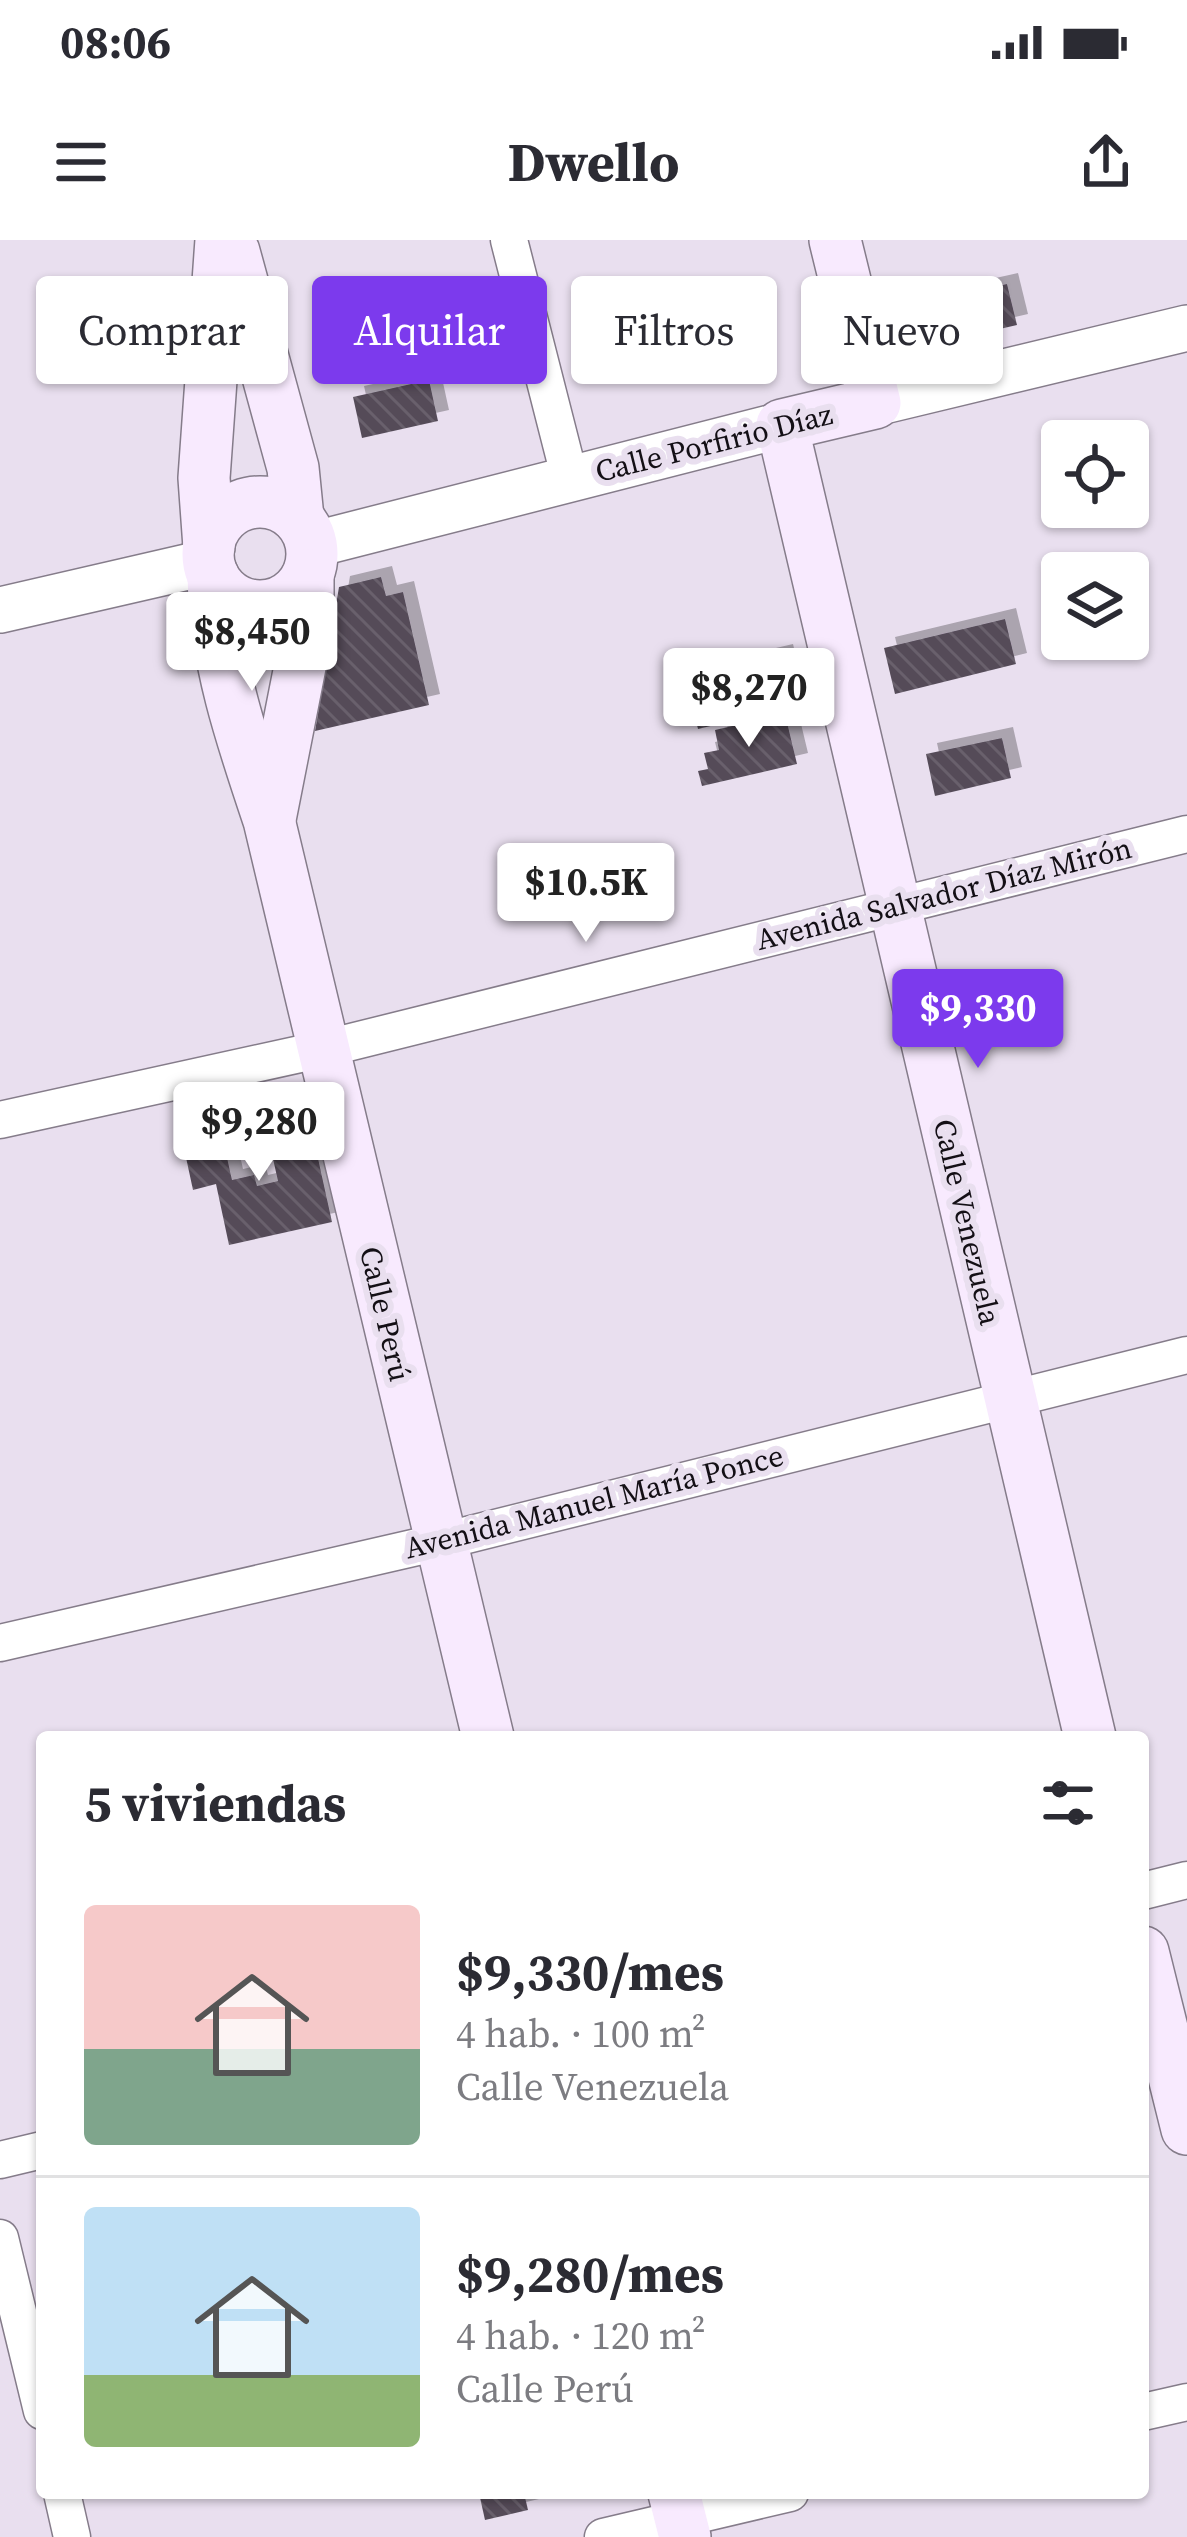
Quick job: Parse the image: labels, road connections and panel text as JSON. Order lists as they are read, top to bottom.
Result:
{
  "streets": {
    "main road": ["Calle Porfirio Díaz", "Calle Venezuela", "Calle Perú"],
    "street": ["Avenida Salvador Díaz Mirón", "Avenida Manuel María Ponce"]
  },
  "crossings": [
    ["Calle Porfirio Díaz", "Calle Venezuela"],
    ["Calle Porfirio Díaz", "Calle Perú"],
    ["Avenida Salvador Díaz Mirón", "Calle Venezuela"],
    ["Avenida Salvador Díaz Mirón", "Calle Perú"],
    ["Calle Venezuela", "Avenida Manuel María Ponce"],
    ["Calle Perú", "Avenida Manuel María Ponce"]
  ],
  "page": {
    "status": "08:06",
    "header": "Dwello",
    "chip": [
      "Comprar",
      "Alquilar",
      "Filtros",
      "Nuevo"
    ],
    "price": [
      "$8,450",
      "$8,270",
      "$10.5K",
      "$9,330",
      "$9,280"
    ],
    "heading": "5 viviendas",
    "list": [
      {
        "name": "$9,330/mes",
        "note": "4 hab. · 100 m² · Calle Venezuela"
      },
      {
        "name": "$9,280/mes",
        "note": "4 hab. · 120 m² · Calle Perú"
      }
    ]
  }
}
